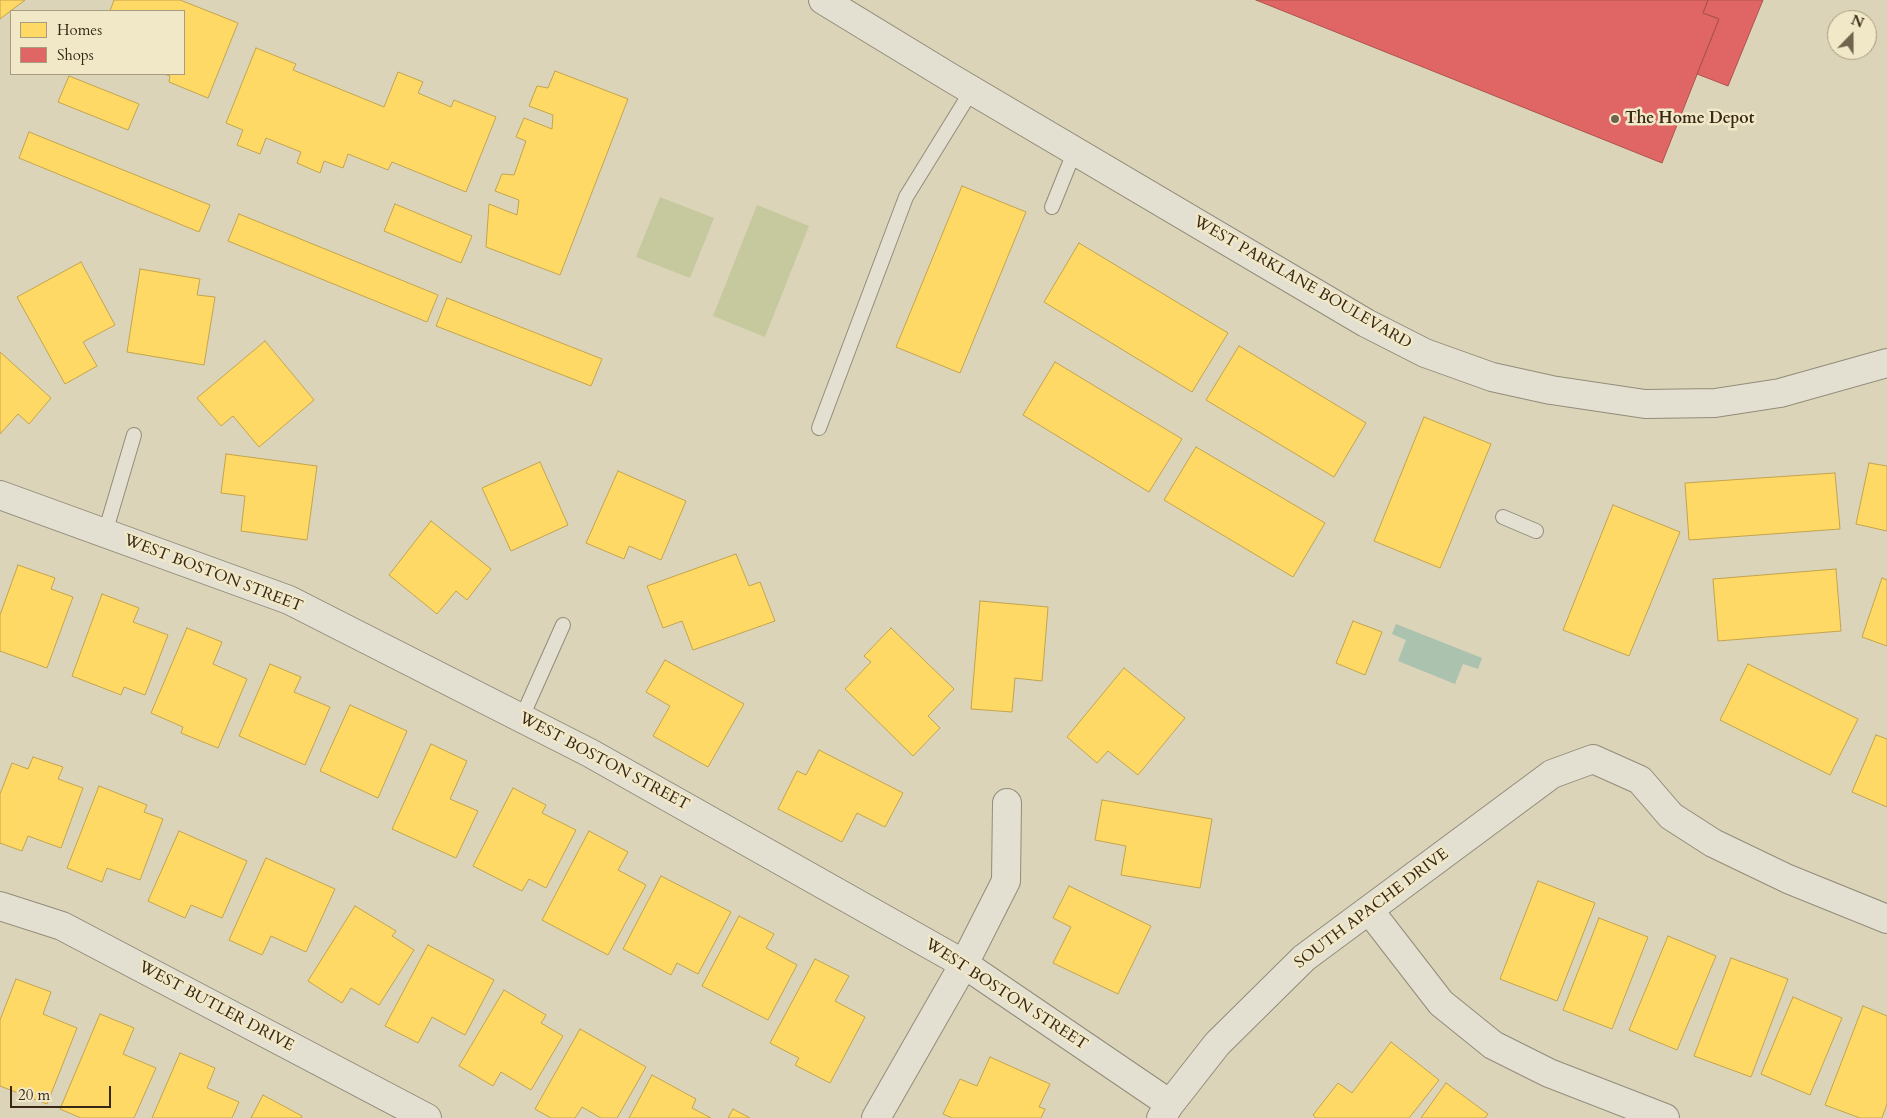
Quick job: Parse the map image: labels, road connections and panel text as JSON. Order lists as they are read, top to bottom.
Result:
{
  "streets": {
    "street": [
      "WEST PARKLANE BOULEVARD",
      "WEST BOSTON STREET",
      "SOUTH APACHE DRIVE",
      "WEST BUTLER DRIVE"
    ]
  },
  "crossings": [
    ["WEST BOSTON STREET", "SOUTH APACHE DRIVE"]
  ],
  "places": ["The Home Depot"],
  "legend": ["Homes", "Shops"],
  "scale_bar": "20 m",
  "north": "top"
}
